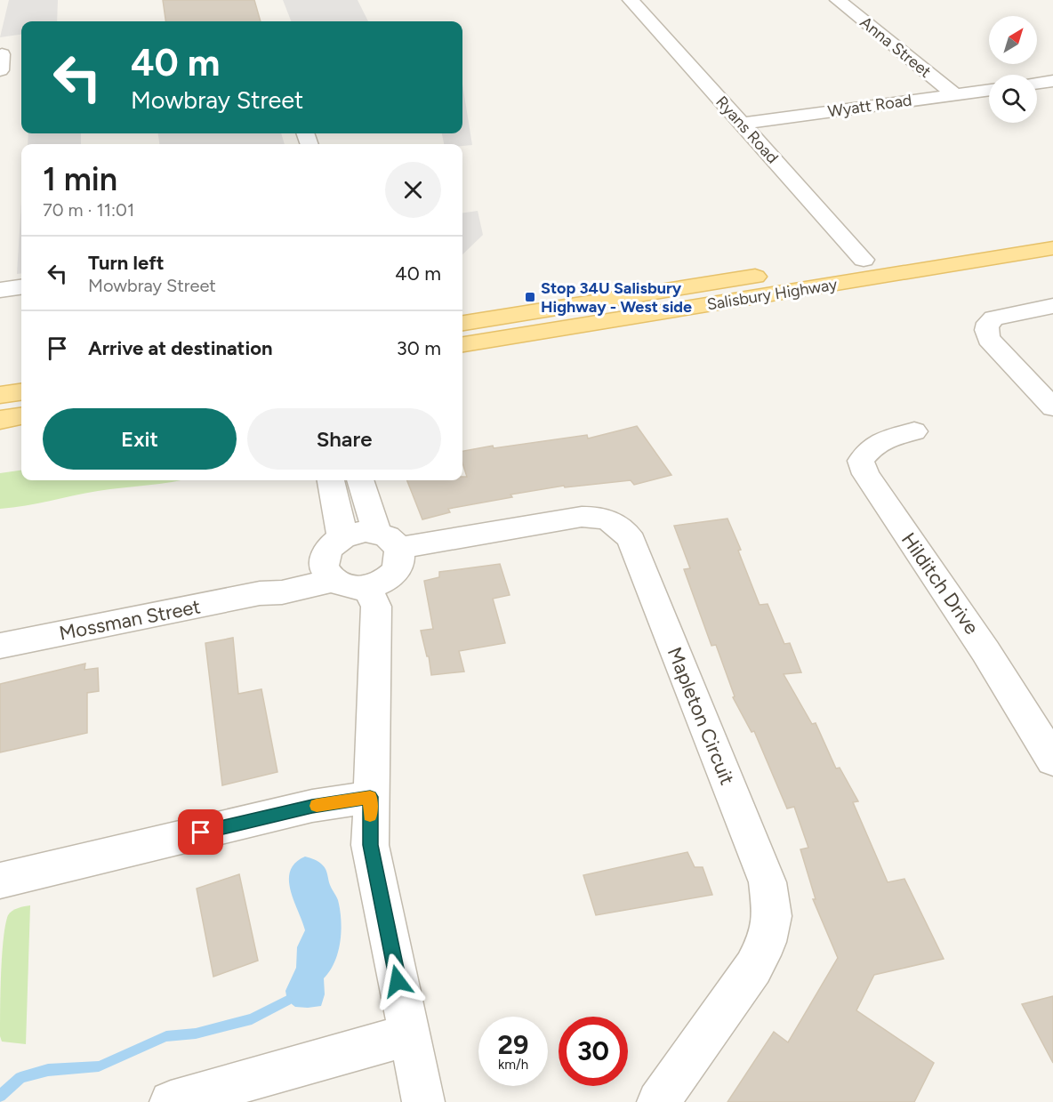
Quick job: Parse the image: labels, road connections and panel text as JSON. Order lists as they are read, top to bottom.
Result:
{
  "streets": {
    "main road": ["Salisbury Highway"],
    "street": [
      "Anna Street",
      "Wyatt Road",
      "Ryans Road",
      "Hilditch Drive",
      "Mossman Street",
      "Mapleton Circuit"
    ]
  },
  "crossings": [
    ["Anna Street", "Wyatt Road"],
    ["Wyatt Road", "Ryans Road"],
    ["Ryans Road", "Salisbury Highway"],
    ["Mossman Street", "Mapleton Circuit"]
  ],
  "places": {
    "transit": ["Stop 34U Salisbury Highway - West side"]
  },
  "north": "top right",
  "page": {
    "turn": ["40 m", "Mowbray Street"],
    "heading": ["1 min", "70 m · 11:01"],
    "list": [
      {
        "name": "Turn left",
        "note": "Mowbray Street",
        "value": "40 m"
      },
      {
        "name": "Arrive at destination",
        "value": "30 m"
      }
    ],
    "buttons": ["Exit", "Share"],
    "speed": "29 km/h",
    "limit": "30"
  }
}
